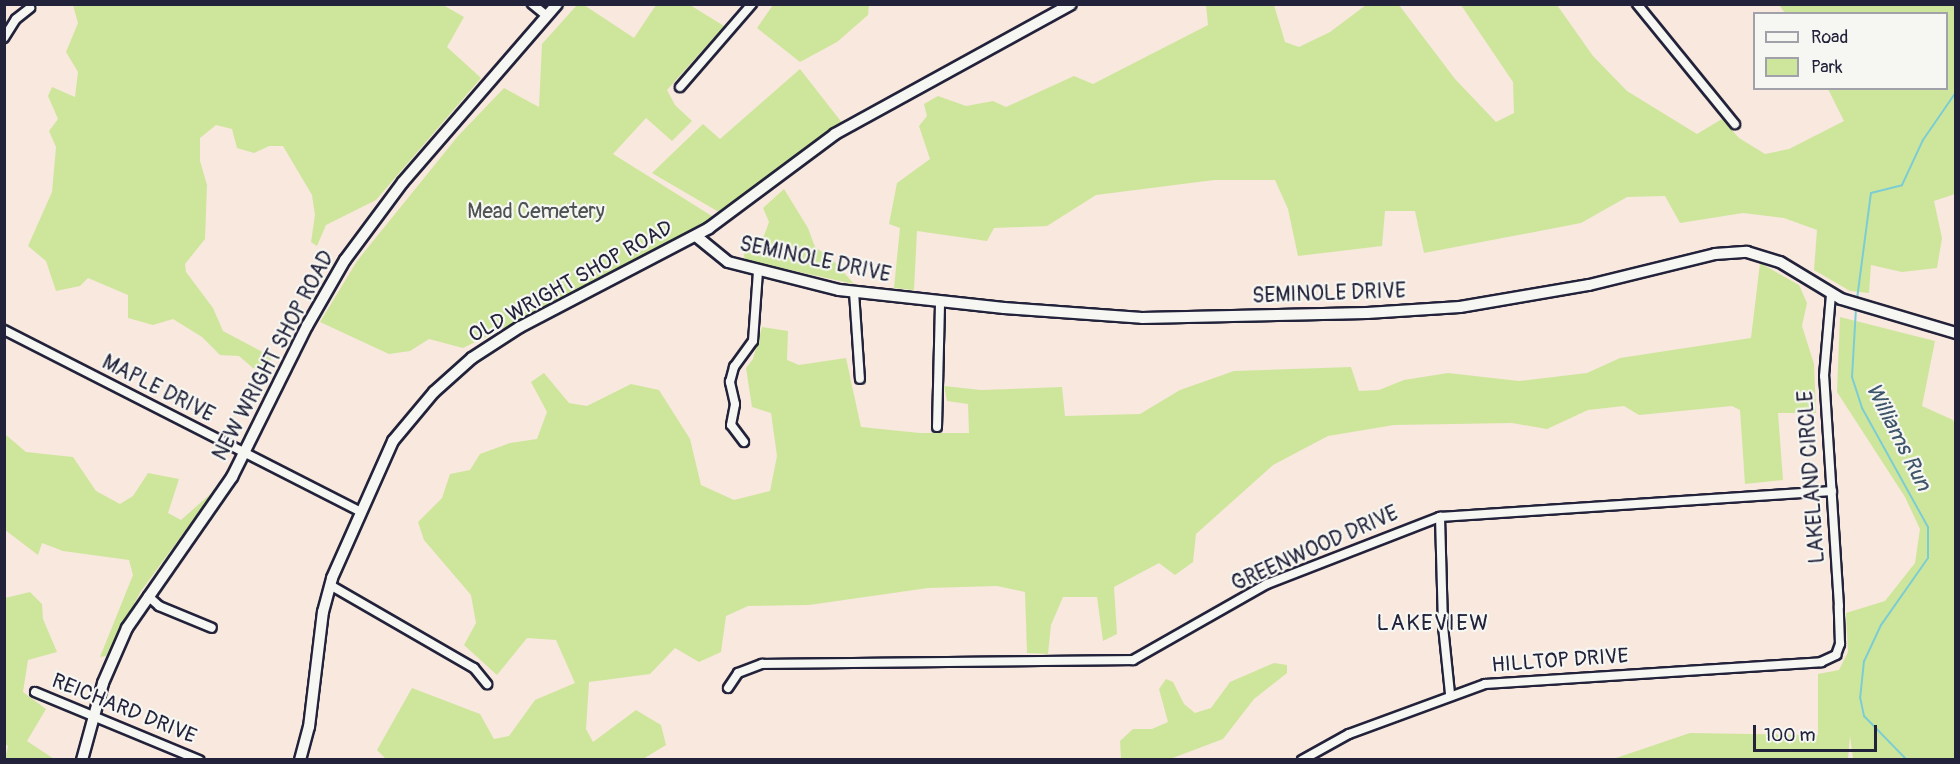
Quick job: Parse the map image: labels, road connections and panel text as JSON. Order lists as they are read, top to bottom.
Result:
{
  "streets": {
    "street": [
      "SEMINOLE DRIVE",
      "OLD WRIGHT SHOP ROAD",
      "NEW WRIGHT SHOP ROAD",
      "MAPLE DRIVE",
      "LAKELAND CIRCLE",
      "GREENWOOD DRIVE",
      "HILLTOP DRIVE",
      "REICHARD DRIVE"
    ]
  },
  "crossings": [
    ["SEMINOLE DRIVE", "OLD WRIGHT SHOP ROAD"],
    ["SEMINOLE DRIVE", "LAKELAND CIRCLE"],
    ["OLD WRIGHT SHOP ROAD", "MAPLE DRIVE"],
    ["NEW WRIGHT SHOP ROAD", "MAPLE DRIVE"],
    ["NEW WRIGHT SHOP ROAD", "REICHARD DRIVE"],
    ["LAKELAND CIRCLE", "GREENWOOD DRIVE"],
    ["LAKELAND CIRCLE", "HILLTOP DRIVE"]
  ],
  "districts": ["LAKEVIEW"],
  "water": ["Williams Run"],
  "parks": ["Mead Cemetery"],
  "legend": ["Road", "Park"],
  "scale_bar": "100 m"
}
